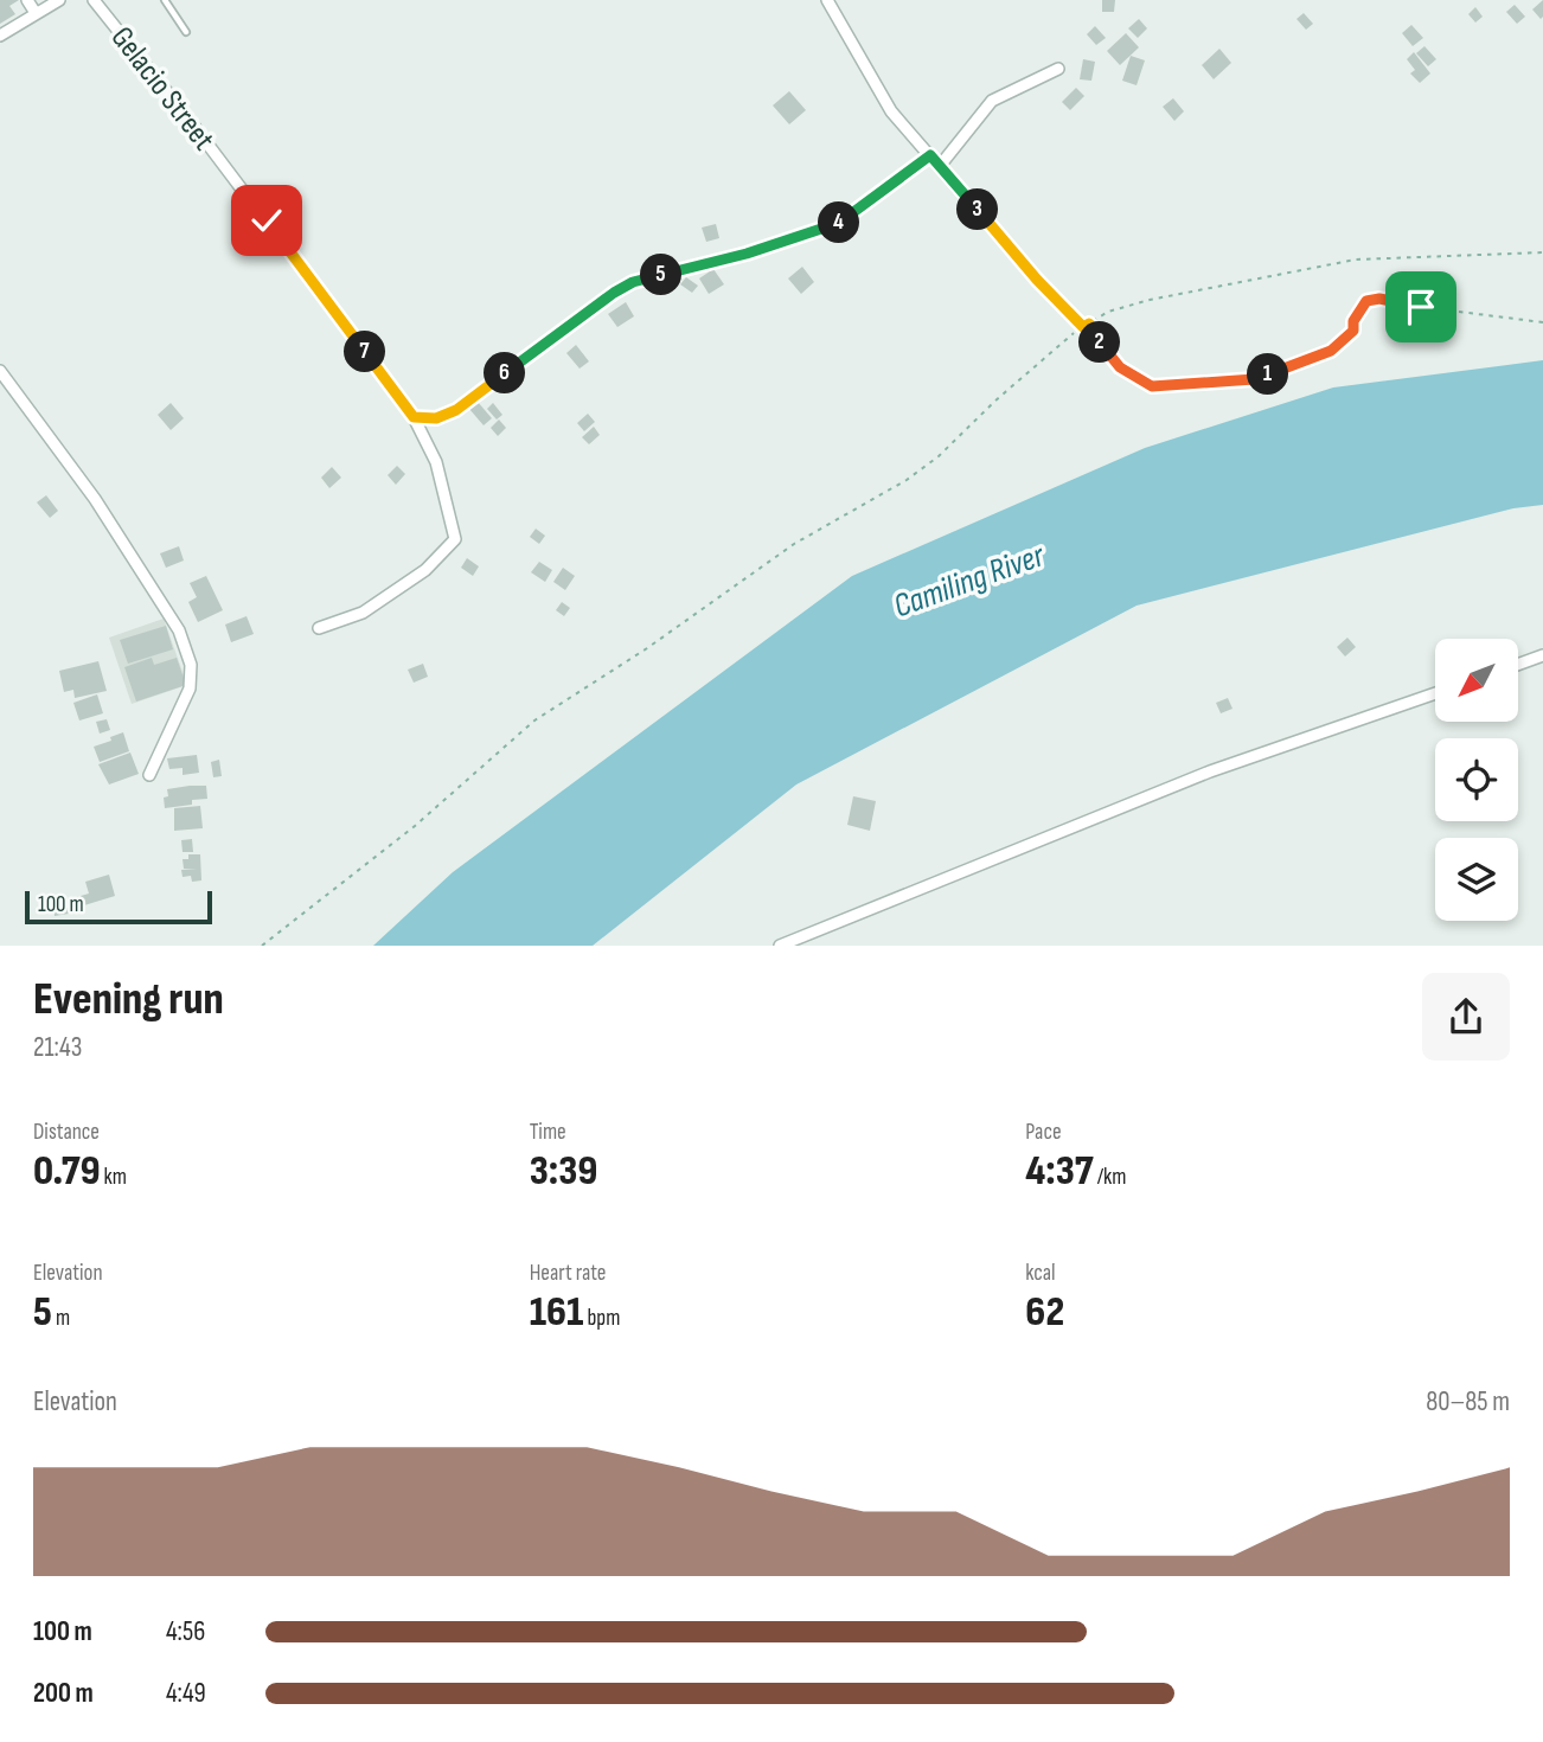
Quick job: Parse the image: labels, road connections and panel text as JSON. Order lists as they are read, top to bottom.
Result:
{
  "streets": {
    "street": ["Gelacio Street"]
  },
  "water": ["Camiling River"],
  "scale_bar": "100 m",
  "north": "bottom left",
  "page": {
    "pins": [
      "3",
      "4",
      "5",
      "2",
      "7",
      "6",
      "1"
    ],
    "scale": "100 m",
    "heading": ["Evening run", "21:43"],
    "stats": [
      ["Distance", "0.79 km"],
      ["Time", "3:39"],
      ["Pace", "4:37 /km"],
      ["Elevation", "5 m"],
      ["Heart rate", "161 bpm"],
      ["kcal", "62"]
    ],
    "chart": ["Elevation", "80–85 m"],
    "list": [
      {
        "name": "100 m",
        "note": "4:56"
      },
      {
        "name": "200 m",
        "note": "4:49"
      }
    ]
  }
}
